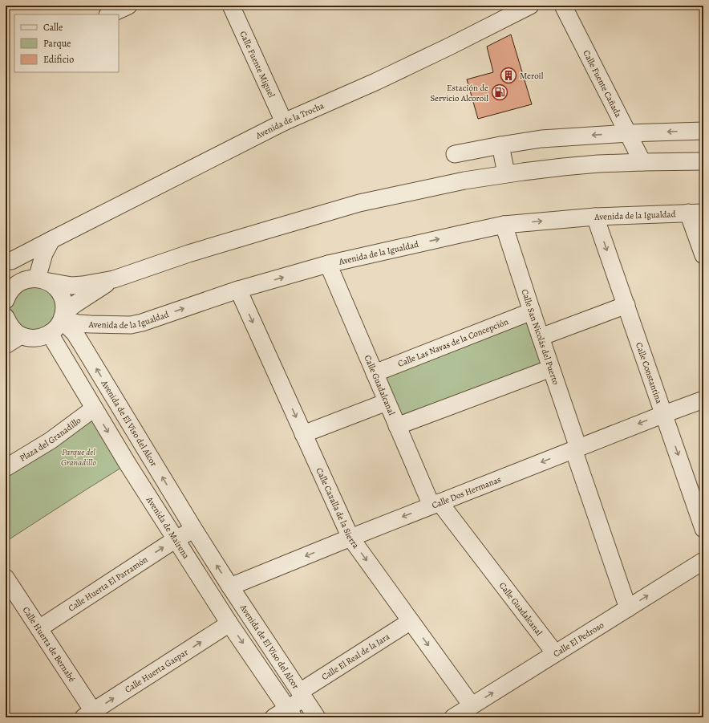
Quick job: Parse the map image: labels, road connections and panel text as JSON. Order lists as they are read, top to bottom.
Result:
{
  "streets": {
    "street": [
      "Calle Fuente Miguel",
      "Calle Fuente Cañada",
      "Avenida de la Trocha",
      "Avenida de la Igualdad",
      "Calle San Nicolás del Puerto",
      "Calle Las Navas de la Concepción",
      "Calle Constantina",
      "Calle Guadalcanal",
      "Avenida de El Viso del Alcor",
      "Plaza del Granadillo",
      "Calle Dos Hermanas",
      "Calle Cazalla de la Sierra",
      "Avenida de Mairena",
      "Calle Huerta El Parramón",
      "Calle El Pedroso",
      "Calle Huerta de Bernabé",
      "Calle El Real de la Jara",
      "Calle Huerta Gaspar"
    ]
  },
  "crossings": [
    ["Calle Fuente Miguel", "Avenida de la Trocha"],
    ["Avenida de la Igualdad", "Calle San Nicolás del Puerto"],
    ["Avenida de la Igualdad", "Calle Constantina"],
    ["Avenida de la Igualdad", "Calle Guadalcanal"],
    ["Avenida de la Igualdad", "Avenida de El Viso del Alcor"],
    ["Avenida de la Igualdad", "Calle Cazalla de la Sierra"],
    ["Calle San Nicolás del Puerto", "Calle Las Navas de la Concepción"],
    ["Calle San Nicolás del Puerto", "Calle Dos Hermanas"],
    ["Calle San Nicolás del Puerto", "Calle El Pedroso"],
    ["Calle Las Navas de la Concepción", "Calle Guadalcanal"],
    ["Calle Constantina", "Calle Dos Hermanas"],
    ["Calle Guadalcanal", "Calle Dos Hermanas"],
    ["Calle Guadalcanal", "Calle El Pedroso"],
    ["Avenida de El Viso del Alcor", "Calle Dos Hermanas"],
    ["Avenida de El Viso del Alcor", "Avenida de Mairena"],
    ["Avenida de El Viso del Alcor", "Calle El Real de la Jara"],
    ["Plaza del Granadillo", "Avenida de Mairena"],
    ["Calle Dos Hermanas", "Calle Cazalla de la Sierra"],
    ["Calle Cazalla de la Sierra", "Calle El Pedroso"],
    ["Calle Cazalla de la Sierra", "Calle El Real de la Jara"],
    ["Avenida de Mairena", "Calle Huerta El Parramón"],
    ["Avenida de Mairena", "Calle Huerta Gaspar"],
    ["Calle Huerta El Parramón", "Calle Huerta de Bernabé"],
    ["Calle Huerta de Bernabé", "Calle Huerta Gaspar"]
  ],
  "one_way": [
    "Calle Constantina",
    "Avenida de El Viso del Alcor",
    "Calle Cazalla de la Sierra",
    "Avenida de Mairena",
    "Calle Huerta El Parramón",
    "Calle El Pedroso",
    "Calle Huerta Gaspar"
  ],
  "parks": ["Parque del Granadillo"],
  "places": {
    "building": ["Meroil"],
    "fuel station": ["Estación de Servicio Alcoroil"]
  },
  "legend": ["Calle", "Parque", "Edificio"]
}
